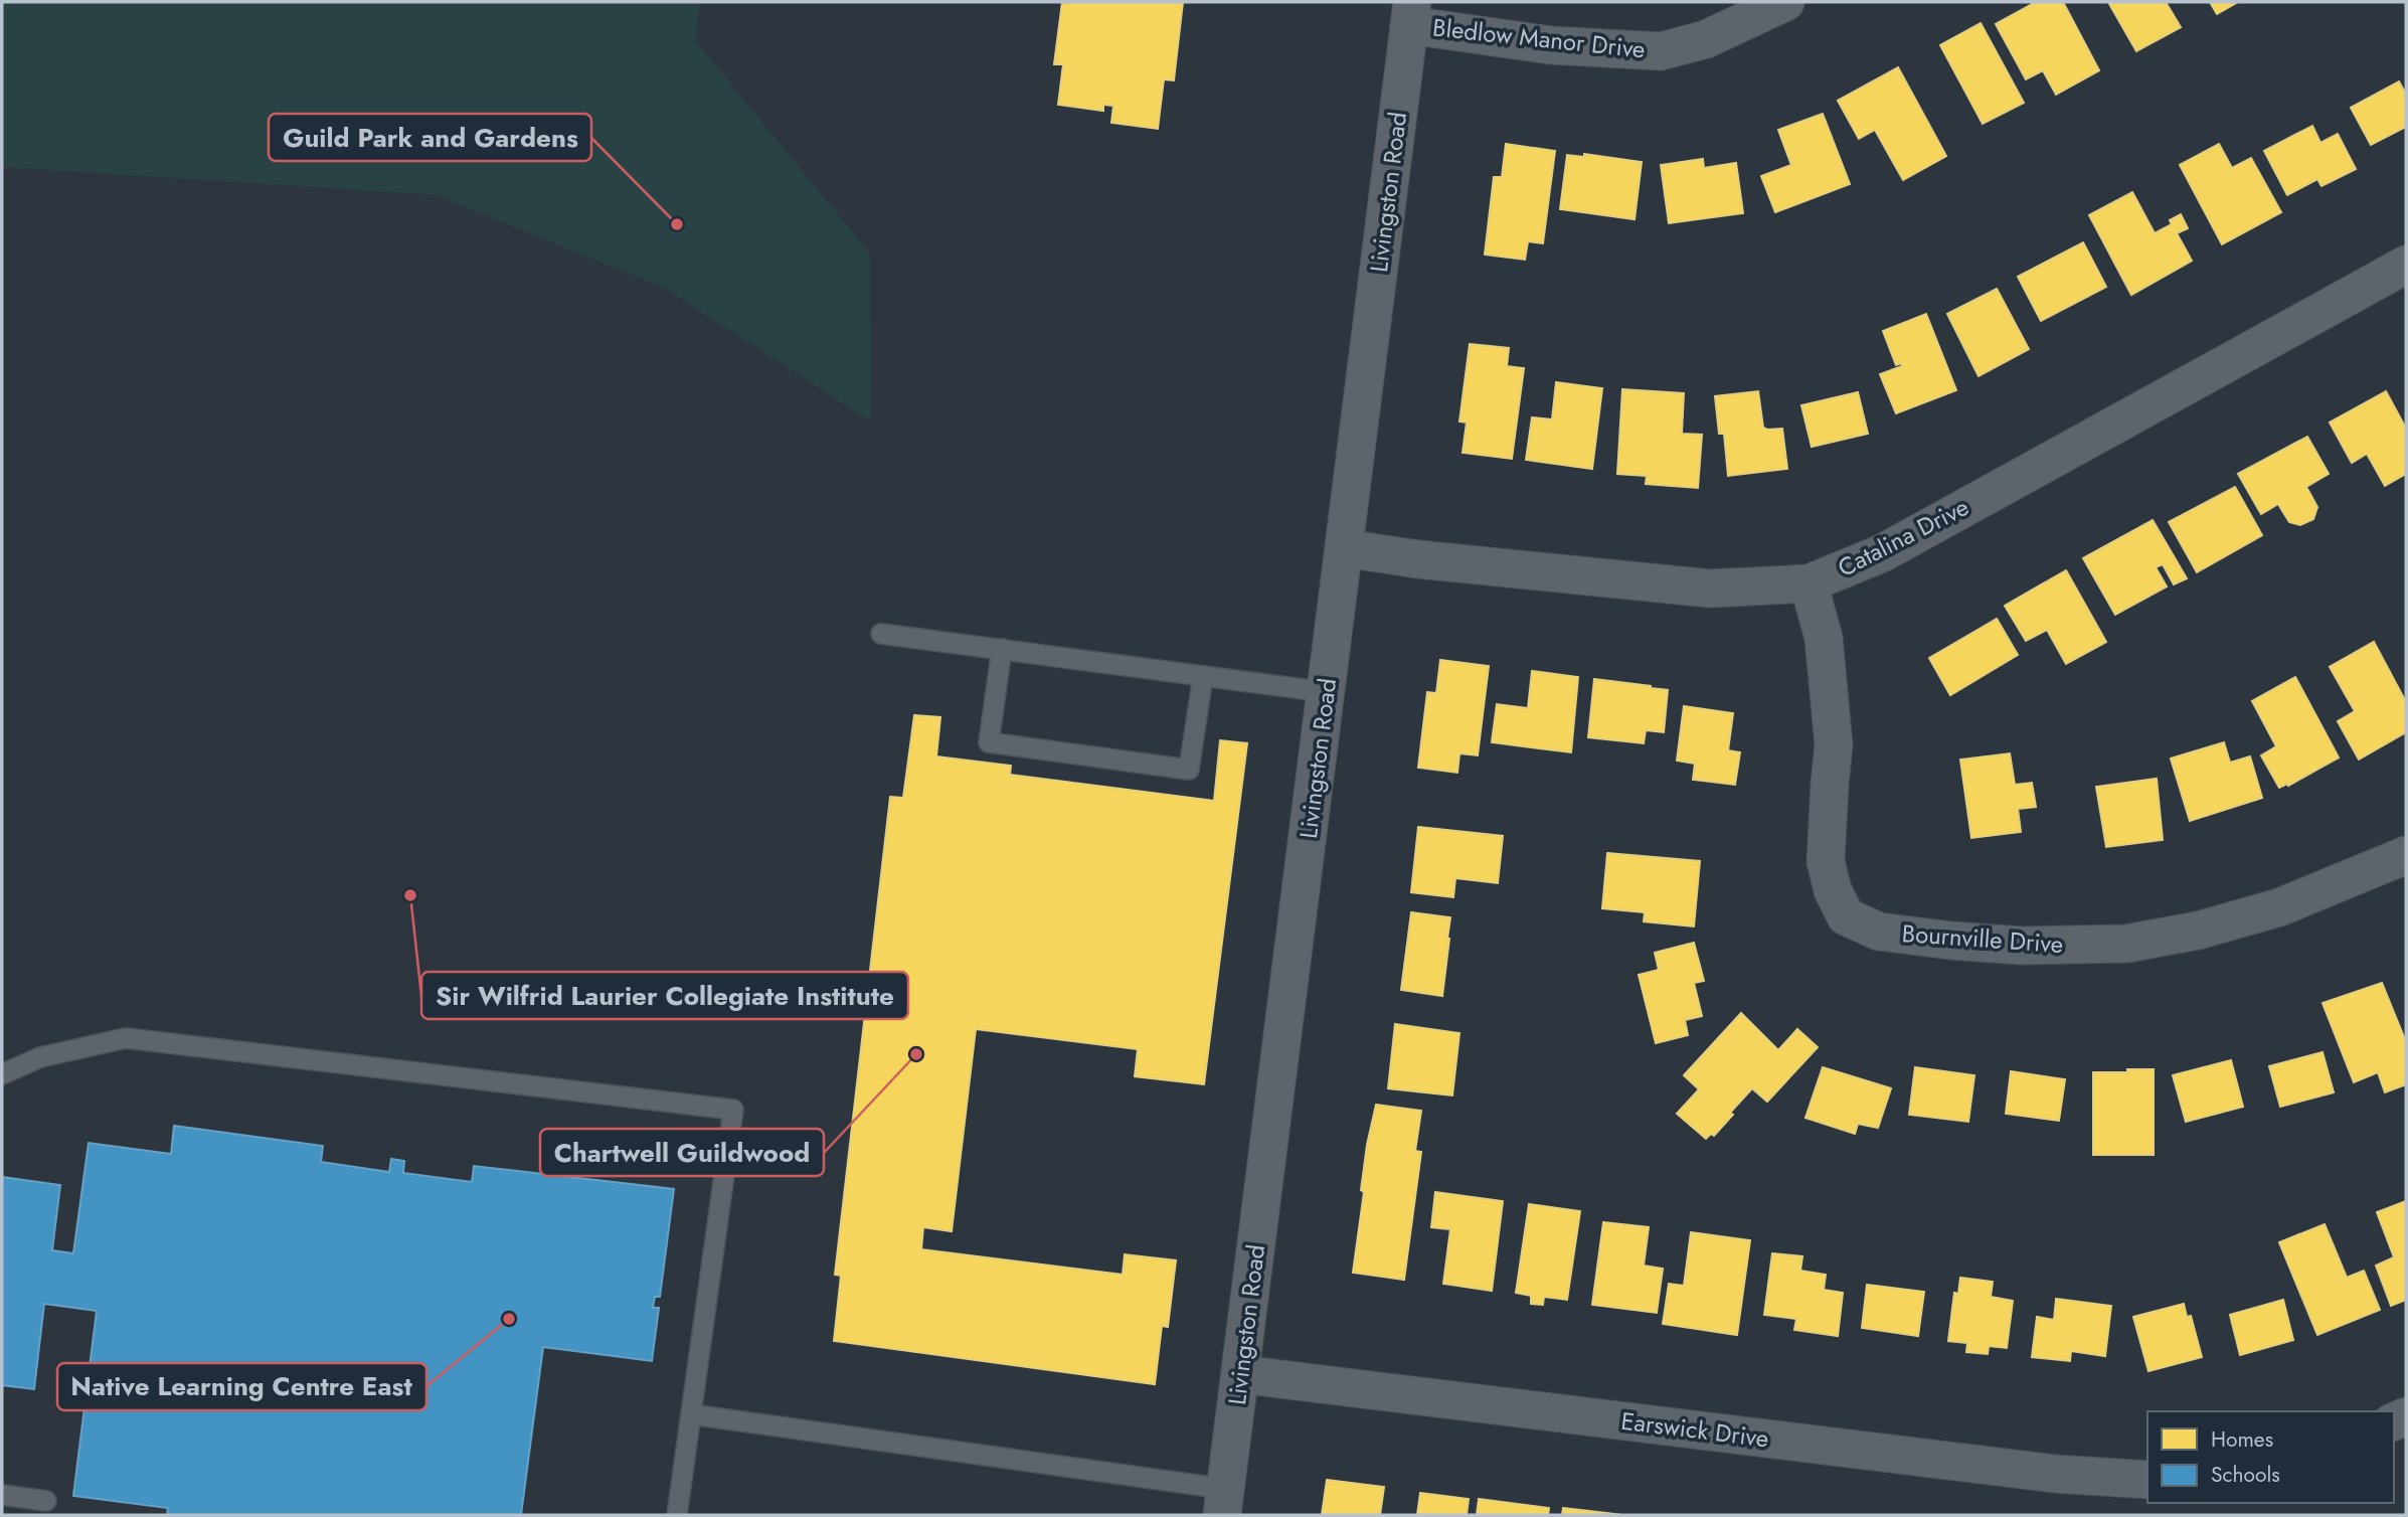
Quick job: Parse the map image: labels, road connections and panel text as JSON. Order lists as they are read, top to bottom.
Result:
{
  "streets": {
    "street": [
      "Bledlow Manor Drive",
      "Livingston Road",
      "Catalina Drive",
      "Bournville Drive",
      "Earswick Drive"
    ]
  },
  "crossings": [
    ["Bledlow Manor Drive", "Livingston Road"],
    ["Livingston Road", "Catalina Drive"],
    ["Livingston Road", "Earswick Drive"],
    ["Catalina Drive", "Bournville Drive"]
  ],
  "places": [
    "Guild Park and Gardens",
    "Sir Wilfrid Laurier Collegiate Institute",
    "Chartwell Guildwood",
    "Native Learning Centre East"
  ],
  "legend": ["Homes", "Schools"]
}
